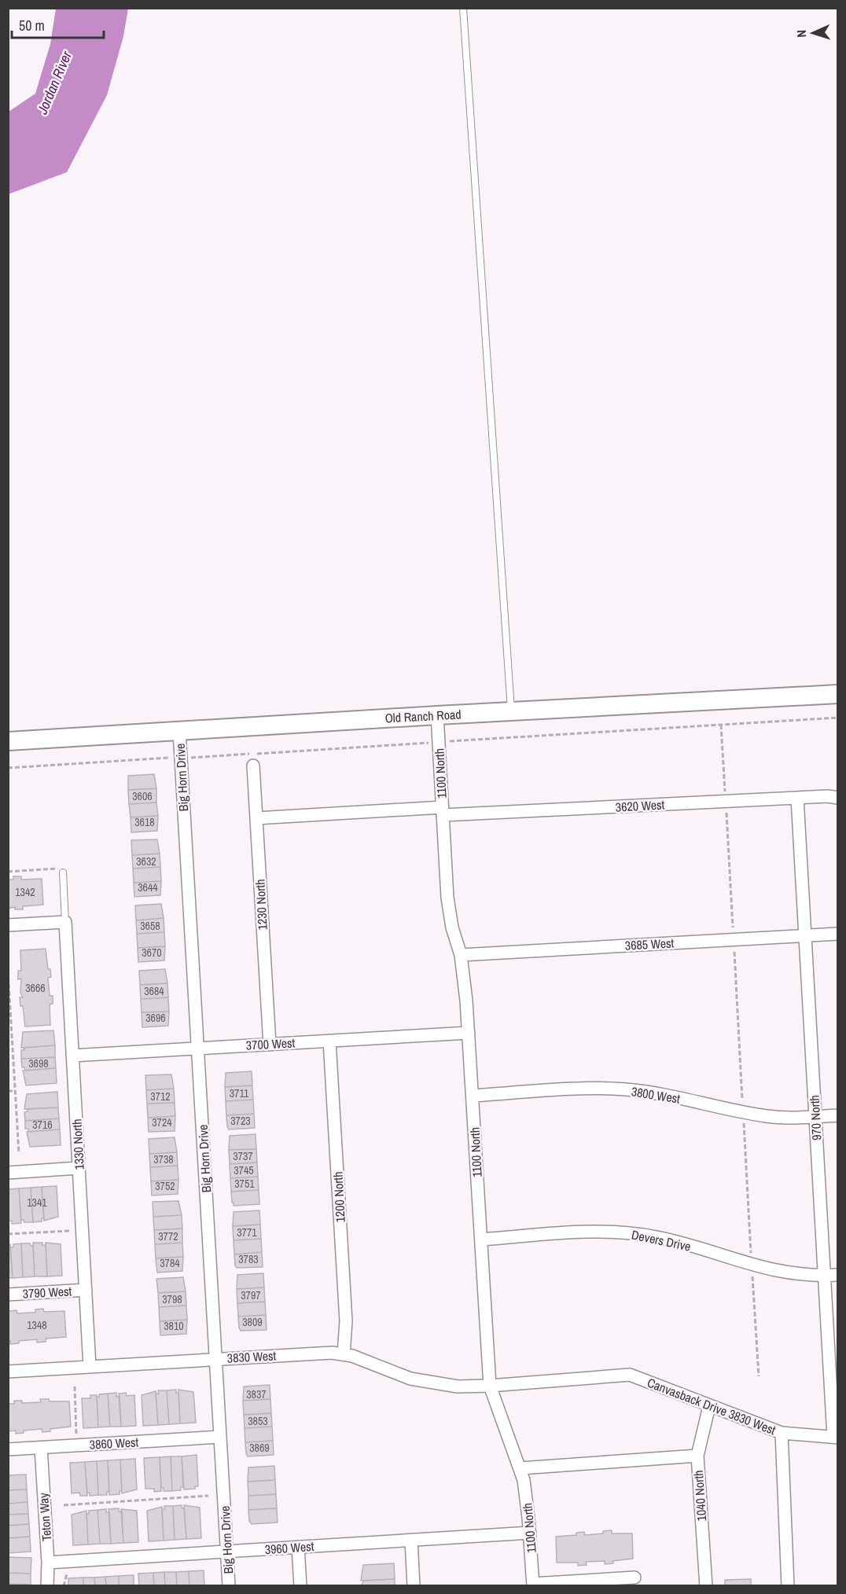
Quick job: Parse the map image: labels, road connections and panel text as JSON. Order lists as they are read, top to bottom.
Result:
{
  "streets": {
    "street": [
      "Old Ranch Road",
      "1100 North",
      "Big Horn Drive",
      "3620 West",
      "1230 North",
      "3685 West",
      "3700 West",
      "3800 West",
      "970 North",
      "1330 North",
      "1200 North",
      "Devers Drive",
      "3790 West",
      "3830 West",
      "Canvasback Drive 3830 West",
      "3860 West",
      "1040 North",
      "Teton Way",
      "3960 West"
    ]
  },
  "crossings": [
    ["Old Ranch Road", "1100 North"],
    ["Old Ranch Road", "Big Horn Drive"],
    ["1100 North", "3620 West"],
    ["1100 North", "3685 West"],
    ["1100 North", "3700 West"],
    ["1100 North", "3800 West"],
    ["1100 North", "Devers Drive"],
    ["1100 North", "3830 West"],
    ["1100 North", "Canvasback Drive 3830 West"],
    ["1100 North", "3960 West"],
    ["Big Horn Drive", "3700 West"],
    ["Big Horn Drive", "3830 West"],
    ["Big Horn Drive", "3860 West"],
    ["Big Horn Drive", "3960 West"],
    ["3620 West", "1230 North"],
    ["3620 West", "970 North"],
    ["1230 North", "3700 West"],
    ["3685 West", "970 North"],
    ["3700 West", "1330 North"],
    ["3700 West", "1200 North"],
    ["3800 West", "970 North"],
    ["970 North", "Devers Drive"],
    ["1330 North", "3790 West"],
    ["1330 North", "3830 West"],
    ["1200 North", "3830 West"],
    ["3830 West", "Canvasback Drive 3830 West"],
    ["Canvasback Drive 3830 West", "1040 North"],
    ["3860 West", "Teton Way"],
    ["Teton Way", "3960 West"]
  ],
  "water": ["Jordan River"],
  "house_numbers": [
    "3606",
    "3618",
    "3632",
    "3644",
    "1342",
    "3658",
    "3670",
    "3666",
    "3684",
    "3696",
    "3698",
    "3711",
    "3712",
    "3723",
    "3724",
    "3716",
    "3737",
    "3738",
    "3745",
    "3751",
    "3752",
    "1341",
    "3771",
    "3772",
    "3783",
    "3784",
    "3797",
    "3798",
    "3809",
    "1348",
    "3810",
    "3837",
    "3853",
    "3869"
  ],
  "scale_bar": "50 m",
  "north": "left"
}
